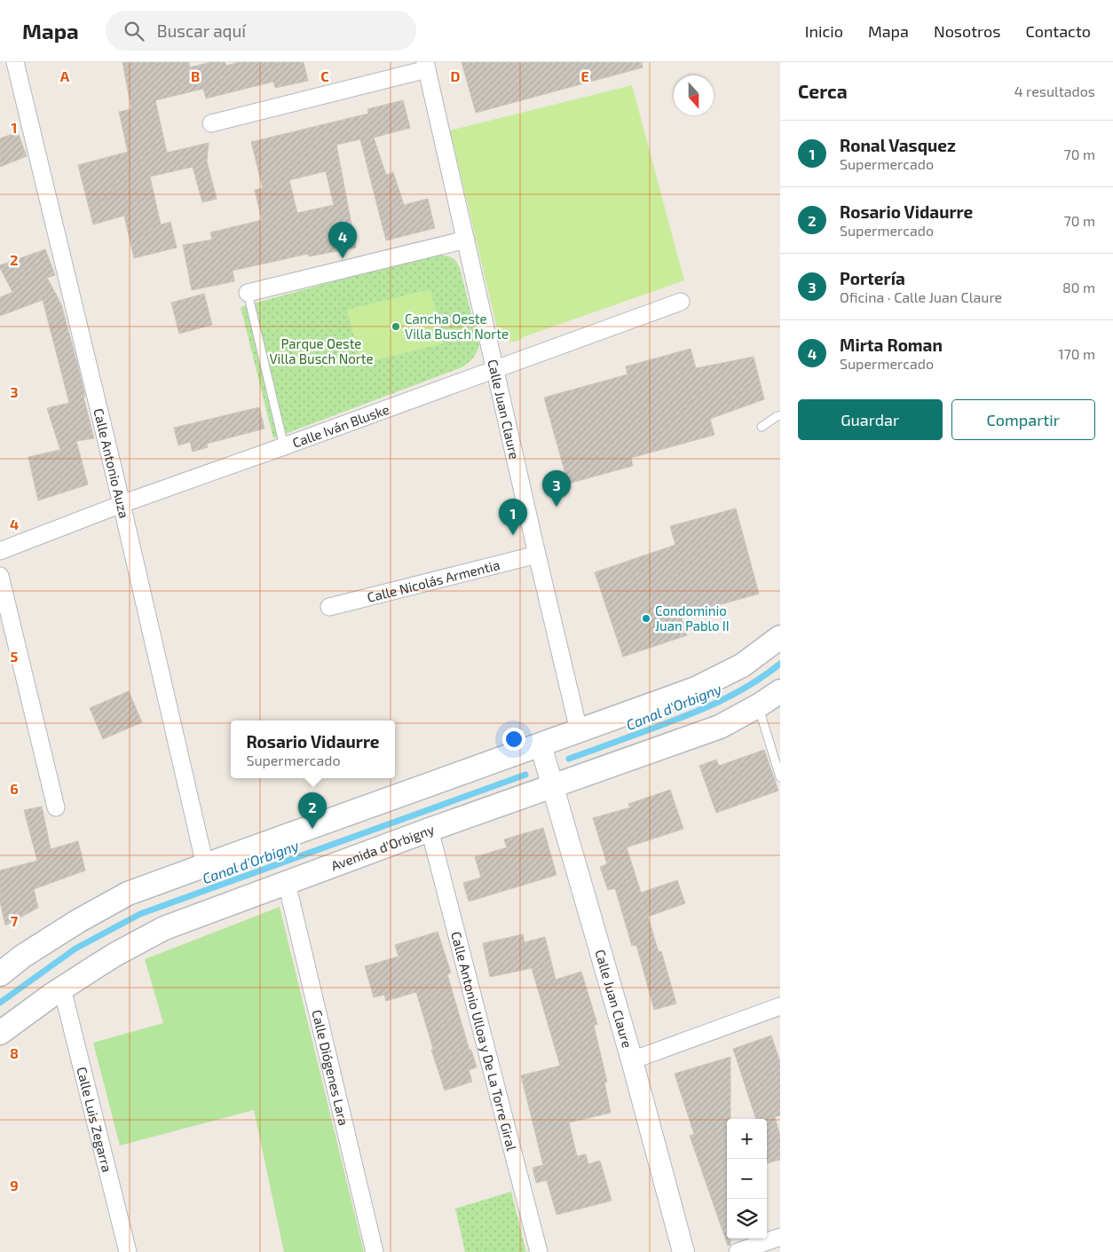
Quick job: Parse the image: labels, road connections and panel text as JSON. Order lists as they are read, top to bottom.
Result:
{
  "streets": {
    "main road": ["Avenida d'Orbigny"],
    "street": [
      "Calle Juan Claure",
      "Calle Iván Bluske",
      "Calle Antonio Auza",
      "Calle Nicolás Armentia",
      "Calle Antonio Ulloa y De La Torre Giral",
      "Calle Diógenes Lara",
      "Calle Luis Zegarra"
    ]
  },
  "crossings": [
    ["Calle Juan Claure", "Calle Iván Bluske"],
    ["Calle Juan Claure", "Calle Nicolás Armentia"],
    ["Calle Juan Claure", "Avenida d'Orbigny"],
    ["Calle Iván Bluske", "Calle Antonio Auza"],
    ["Avenida d'Orbigny", "Calle Antonio Ulloa y De La Torre Giral"],
    ["Avenida d'Orbigny", "Calle Diógenes Lara"],
    ["Avenida d'Orbigny", "Calle Luis Zegarra"]
  ],
  "water": ["Canal d'Orbigny"],
  "parks": ["Parque Oeste Villa Busch Norte"],
  "places": ["Cancha Oeste Villa Busch Norte", "Condominio Juan Pablo II"],
  "north": "bottom",
  "page": {
    "header": "Mapa",
    "search": "Buscar aquí",
    "nav": [
      "Inicio",
      "Mapa",
      "Nosotros",
      "Contacto"
    ],
    "heading": ["Cerca", "4 resultados"],
    "list": [
      {
        "mark": "1",
        "name": "Ronal Vasquez",
        "note": "Supermercado",
        "value": "70 m"
      },
      {
        "mark": "2",
        "name": "Rosario Vidaurre",
        "note": "Supermercado",
        "value": "70 m"
      },
      {
        "mark": "3",
        "name": "Portería",
        "note": "Oficina · Calle Juan Claure",
        "value": "80 m"
      },
      {
        "mark": "4",
        "name": "Mirta Roman",
        "note": "Supermercado",
        "value": "170 m"
      }
    ],
    "pins": [
      "4",
      "3",
      "1",
      "2"
    ],
    "buttons": ["Guardar", "Compartir"],
    "popup": ["Rosario Vidaurre", "Supermercado"],
    "map_buttons": ["+", "−"]
  },
  "grid": {
    "columns": [
      "A",
      "B",
      "C",
      "D",
      "E"
    ],
    "rows": [
      "1",
      "2",
      "3",
      "4",
      "5",
      "6",
      "7",
      "8",
      "9"
    ]
  }
}
